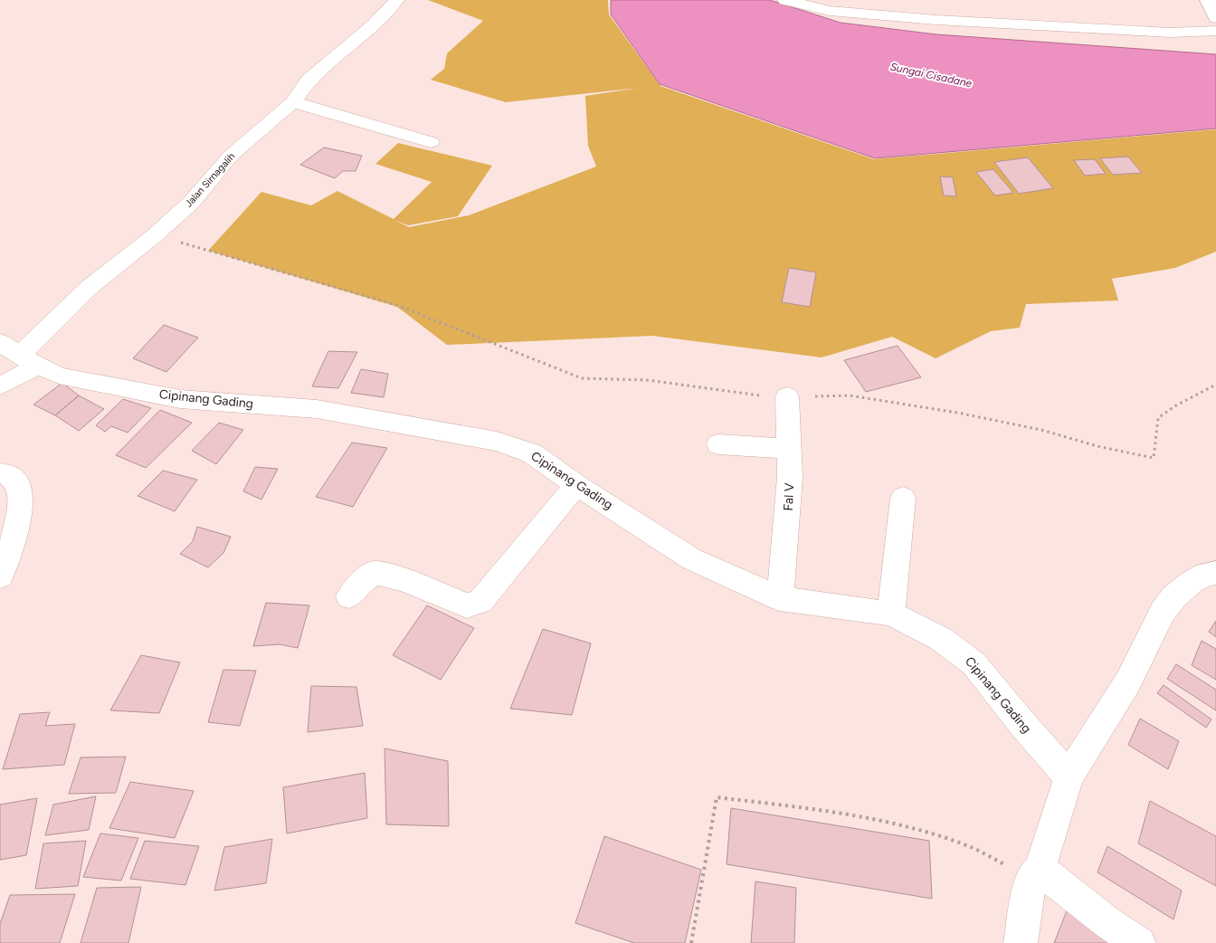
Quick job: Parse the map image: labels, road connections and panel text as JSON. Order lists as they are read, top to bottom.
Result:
{
  "streets": {
    "street": ["Jalan Sirnagalih", "Cipinang Gading", "Fal V"]
  },
  "crossings": [
    ["Jalan Sirnagalih", "Cipinang Gading"],
    ["Cipinang Gading", "Fal V"]
  ],
  "water": ["Sungai Cisadane"]
}
